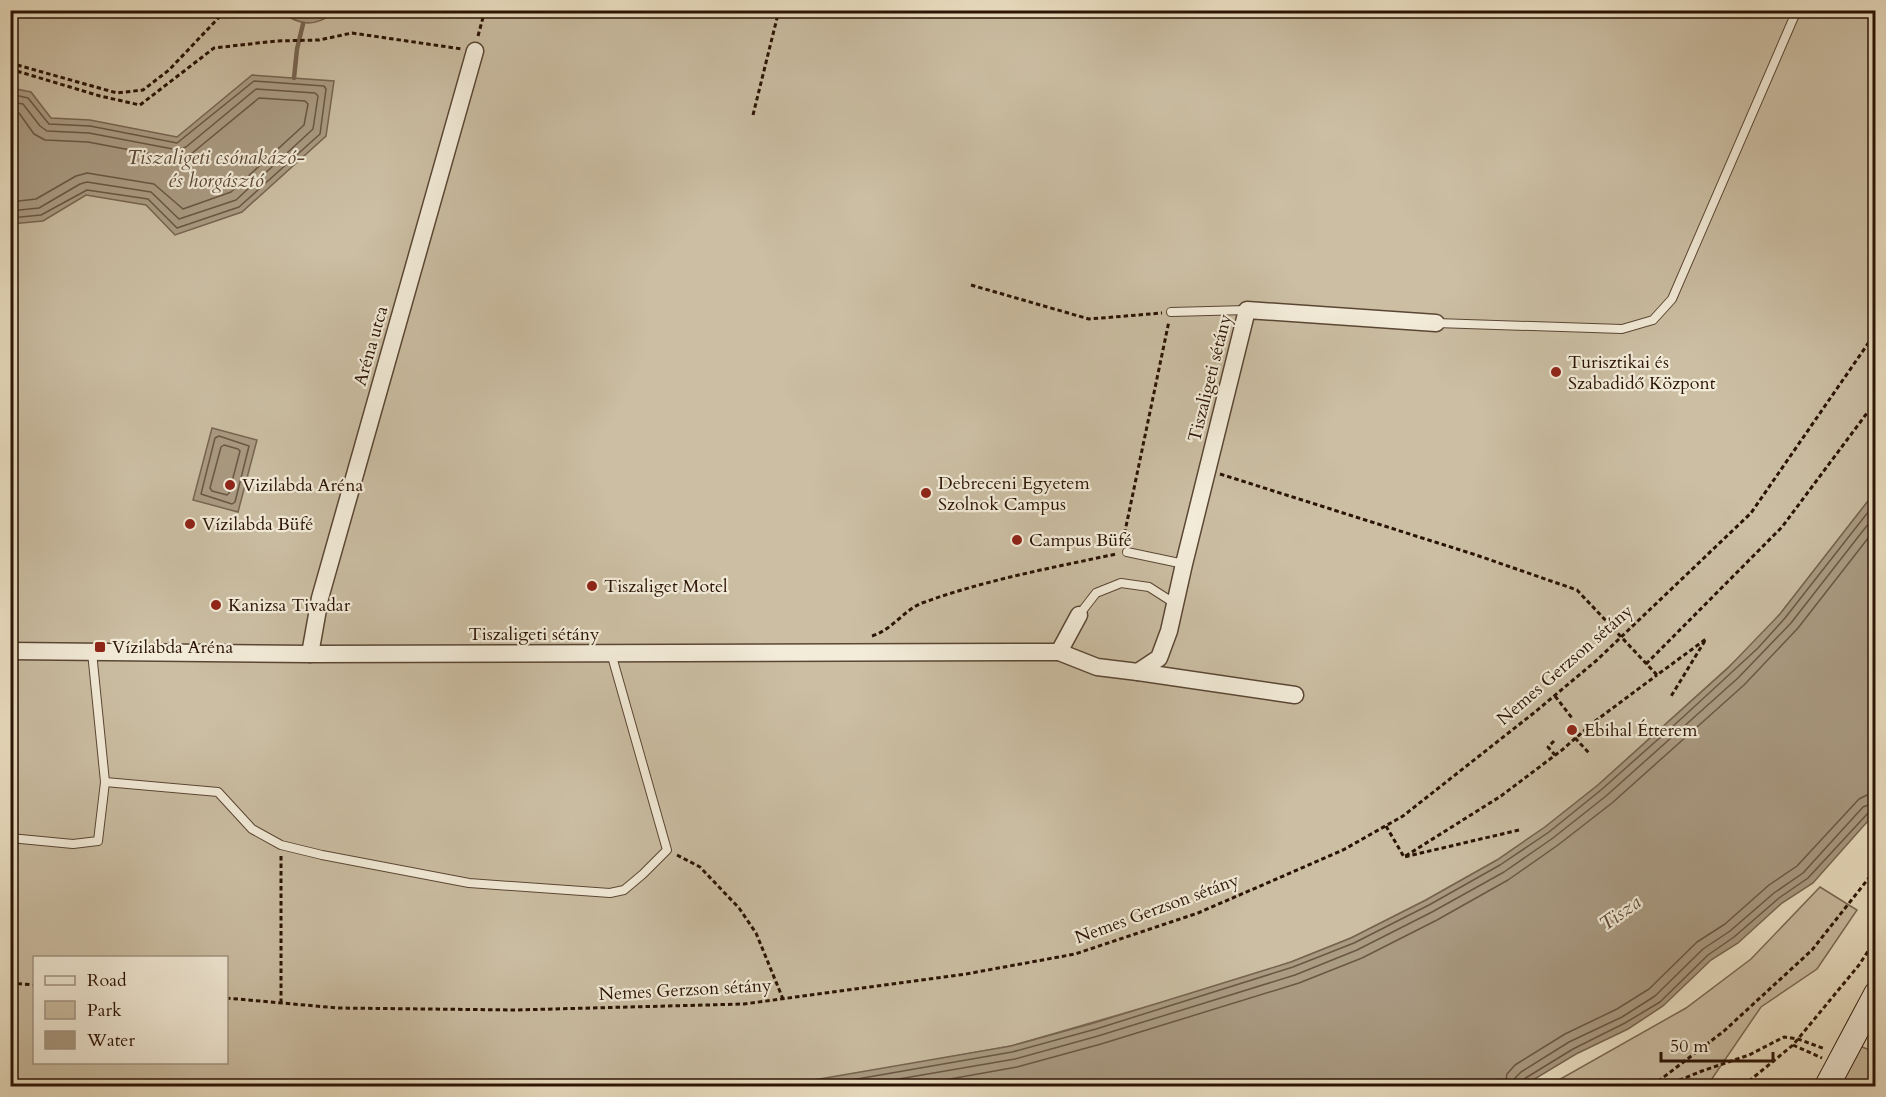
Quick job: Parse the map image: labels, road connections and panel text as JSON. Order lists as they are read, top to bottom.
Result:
{
  "streets": {
    "street": ["Aréna utca", "Tiszaligeti sétány"],
    "path": ["Nemes Gerzson sétány"]
  },
  "crossings": [
    ["Aréna utca", "Tiszaligeti sétány"]
  ],
  "water": ["Tiszaligeti csónakázó- és horgásztó", "Tisza"],
  "places": {
    "other": [
      "Turisztikai és Szabadidő Központ",
      "Vizilabda Aréna",
      "Debreceni Egyetem Szolnok Campus",
      "Vízilabda Büfé",
      "Campus Büfé",
      "Tiszaliget Motel",
      "Kanizsa Tivadar",
      "Ebihal Étterem"
    ],
    "transit": ["Vízilabda Aréna"]
  },
  "legend": ["Road", "Park", "Water"],
  "scale_bar": "50 m"
}
